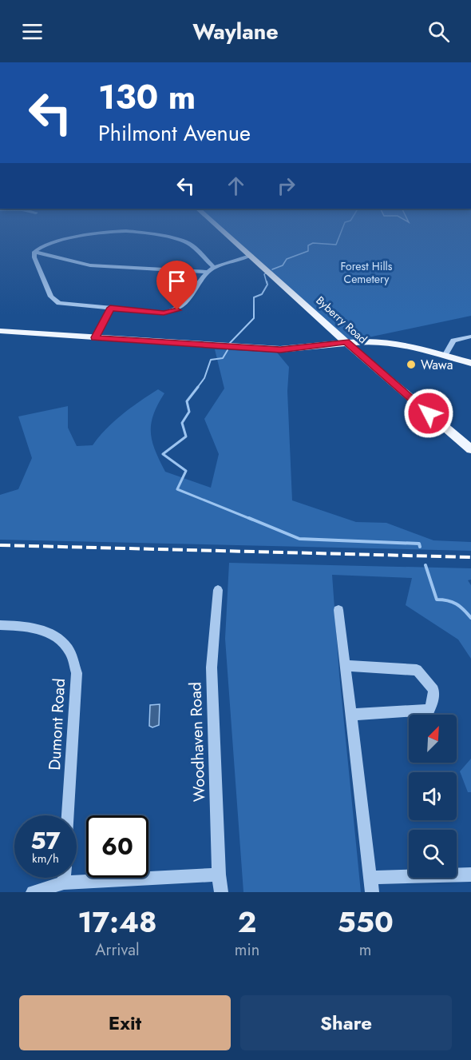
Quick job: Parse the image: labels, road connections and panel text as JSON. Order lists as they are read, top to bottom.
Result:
{
  "streets": {
    "main road": ["Byberry Road"],
    "street": ["Dumont Road", "Woodhaven Road"]
  },
  "parks": ["Forest Hills Cemetery"],
  "places": ["Wawa"],
  "north": "top right",
  "page": {
    "header": "Waylane",
    "turn": ["130 m", "Philmont Avenue"],
    "speed": "57 km/h",
    "limit": "60",
    "eta": [
      "17:48",
      "Arrival",
      "2",
      "min",
      "550",
      "m"
    ],
    "buttons": ["Exit", "Share"]
  }
}
